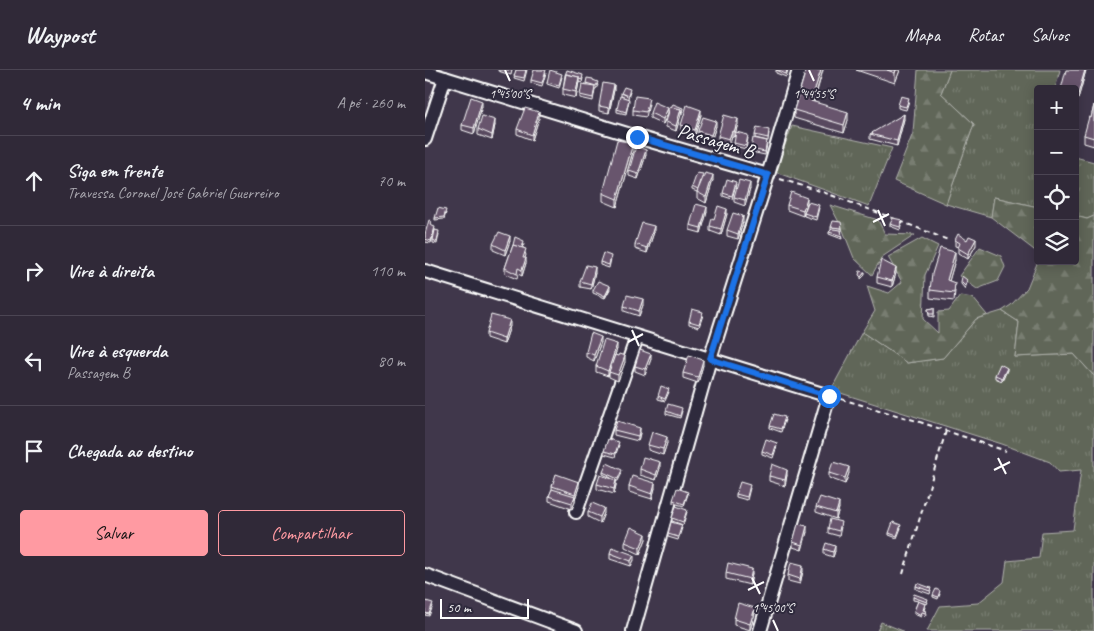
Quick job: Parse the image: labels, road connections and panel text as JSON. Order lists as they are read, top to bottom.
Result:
{
  "streets": {
    "street": ["Passagem B"]
  },
  "scale_bar": "50 m",
  "page": {
    "header": "Waypost",
    "nav": ["Mapa", "Rotas", "Salvos"],
    "heading": ["4 min", "A pé · 260 m"],
    "map_buttons": ["+", "−"],
    "list": [
      ["Siga em frente", "Travessa Coronel José Gabriel Guerreiro", "70 m"],
      ["Vire à direita", "110 m"],
      ["Vire à esquerda", "Passagem B", "80 m"],
      "Chegada ao destino"
    ],
    "buttons": ["Salvar", "Compartilhar"],
    "scale": "50 m"
  },
  "coordinates": ["1°45'00\"S", "1°44'55\"S"]
}
